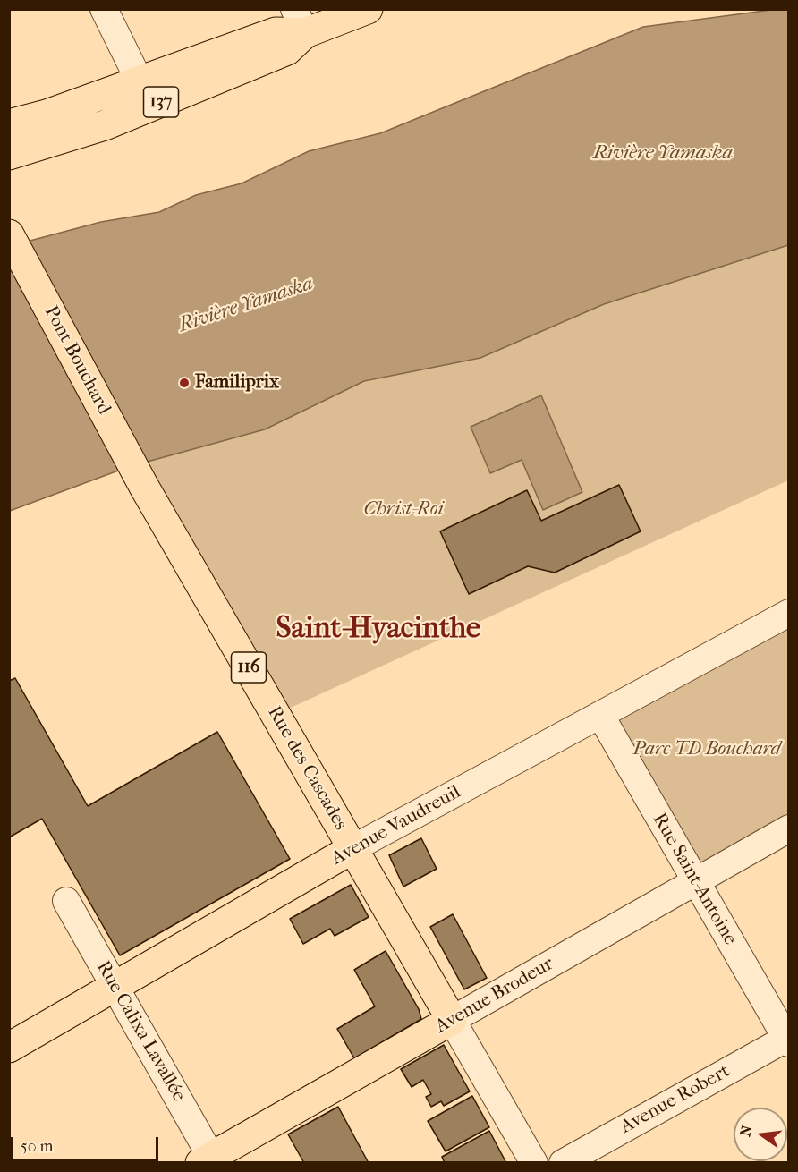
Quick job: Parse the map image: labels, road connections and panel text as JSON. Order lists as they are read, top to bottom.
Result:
{
  "streets": {
    "main road": [
      "137",
      "Pont Bouchard",
      "116",
      "Rue des Cascades",
      "Avenue Vaudreuil",
      "Avenue Brodeur"
    ],
    "street": ["Rue Saint-Antoine", "Rue Calixa Lavallée", "Avenue Robert"]
  },
  "crossings": [
    ["Pont Bouchard", "Rue des Cascades"],
    ["Rue des Cascades", "Avenue Vaudreuil"],
    ["Rue des Cascades", "Avenue Brodeur"],
    ["Avenue Vaudreuil", "Rue Saint-Antoine"],
    ["Avenue Vaudreuil", "Rue Calixa Lavallée"],
    ["Rue Saint-Antoine", "Avenue Brodeur"],
    ["Rue Saint-Antoine", "Avenue Robert"],
    ["Avenue Brodeur", "Rue Calixa Lavallée"]
  ],
  "districts": ["Saint-Hyacinthe"],
  "water": ["Rivière Yamaska"],
  "parks": ["Christ-Roi", "Parc TD Bouchard"],
  "places": ["Familiprix"],
  "scale_bar": "50 m",
  "north": "left"
}
